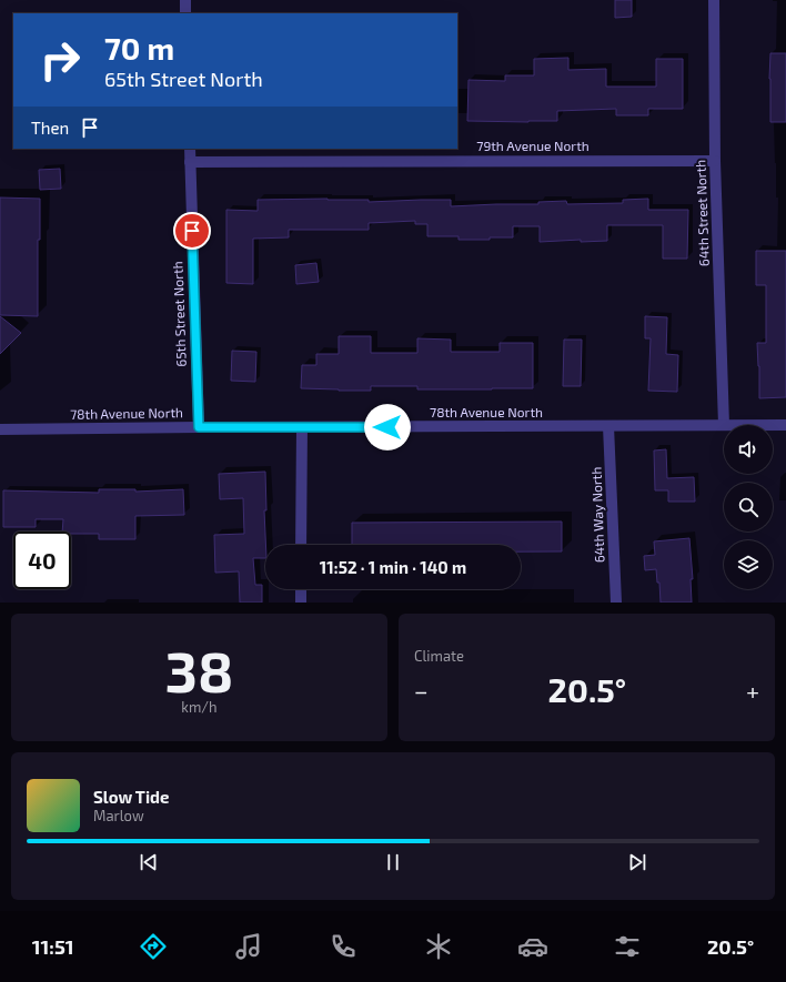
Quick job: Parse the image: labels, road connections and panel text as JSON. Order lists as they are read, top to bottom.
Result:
{
  "streets": {
    "street": [
      "79th Avenue North",
      "64th Street North",
      "65th Street North",
      "78th Avenue North",
      "64th Way North"
    ]
  },
  "crossings": [
    ["79th Avenue North", "64th Street North"],
    ["79th Avenue North", "65th Street North"],
    ["64th Street North", "78th Avenue North"],
    ["65th Street North", "78th Avenue North"],
    ["78th Avenue North", "64th Way North"]
  ],
  "page": {
    "turn": ["70 m", "65th Street North"],
    "then": "Then",
    "limit": "40",
    "trip": "11:52 · 1 min · 140 m",
    "tile": [
      ["38", "km/h"],
      "Climate"
    ],
    "heat": ["−", "20.5°", "+"],
    "song": ["Slow Tide", "Marlow"],
    "tabs": ["11:51", "20.5°"]
  }
}
